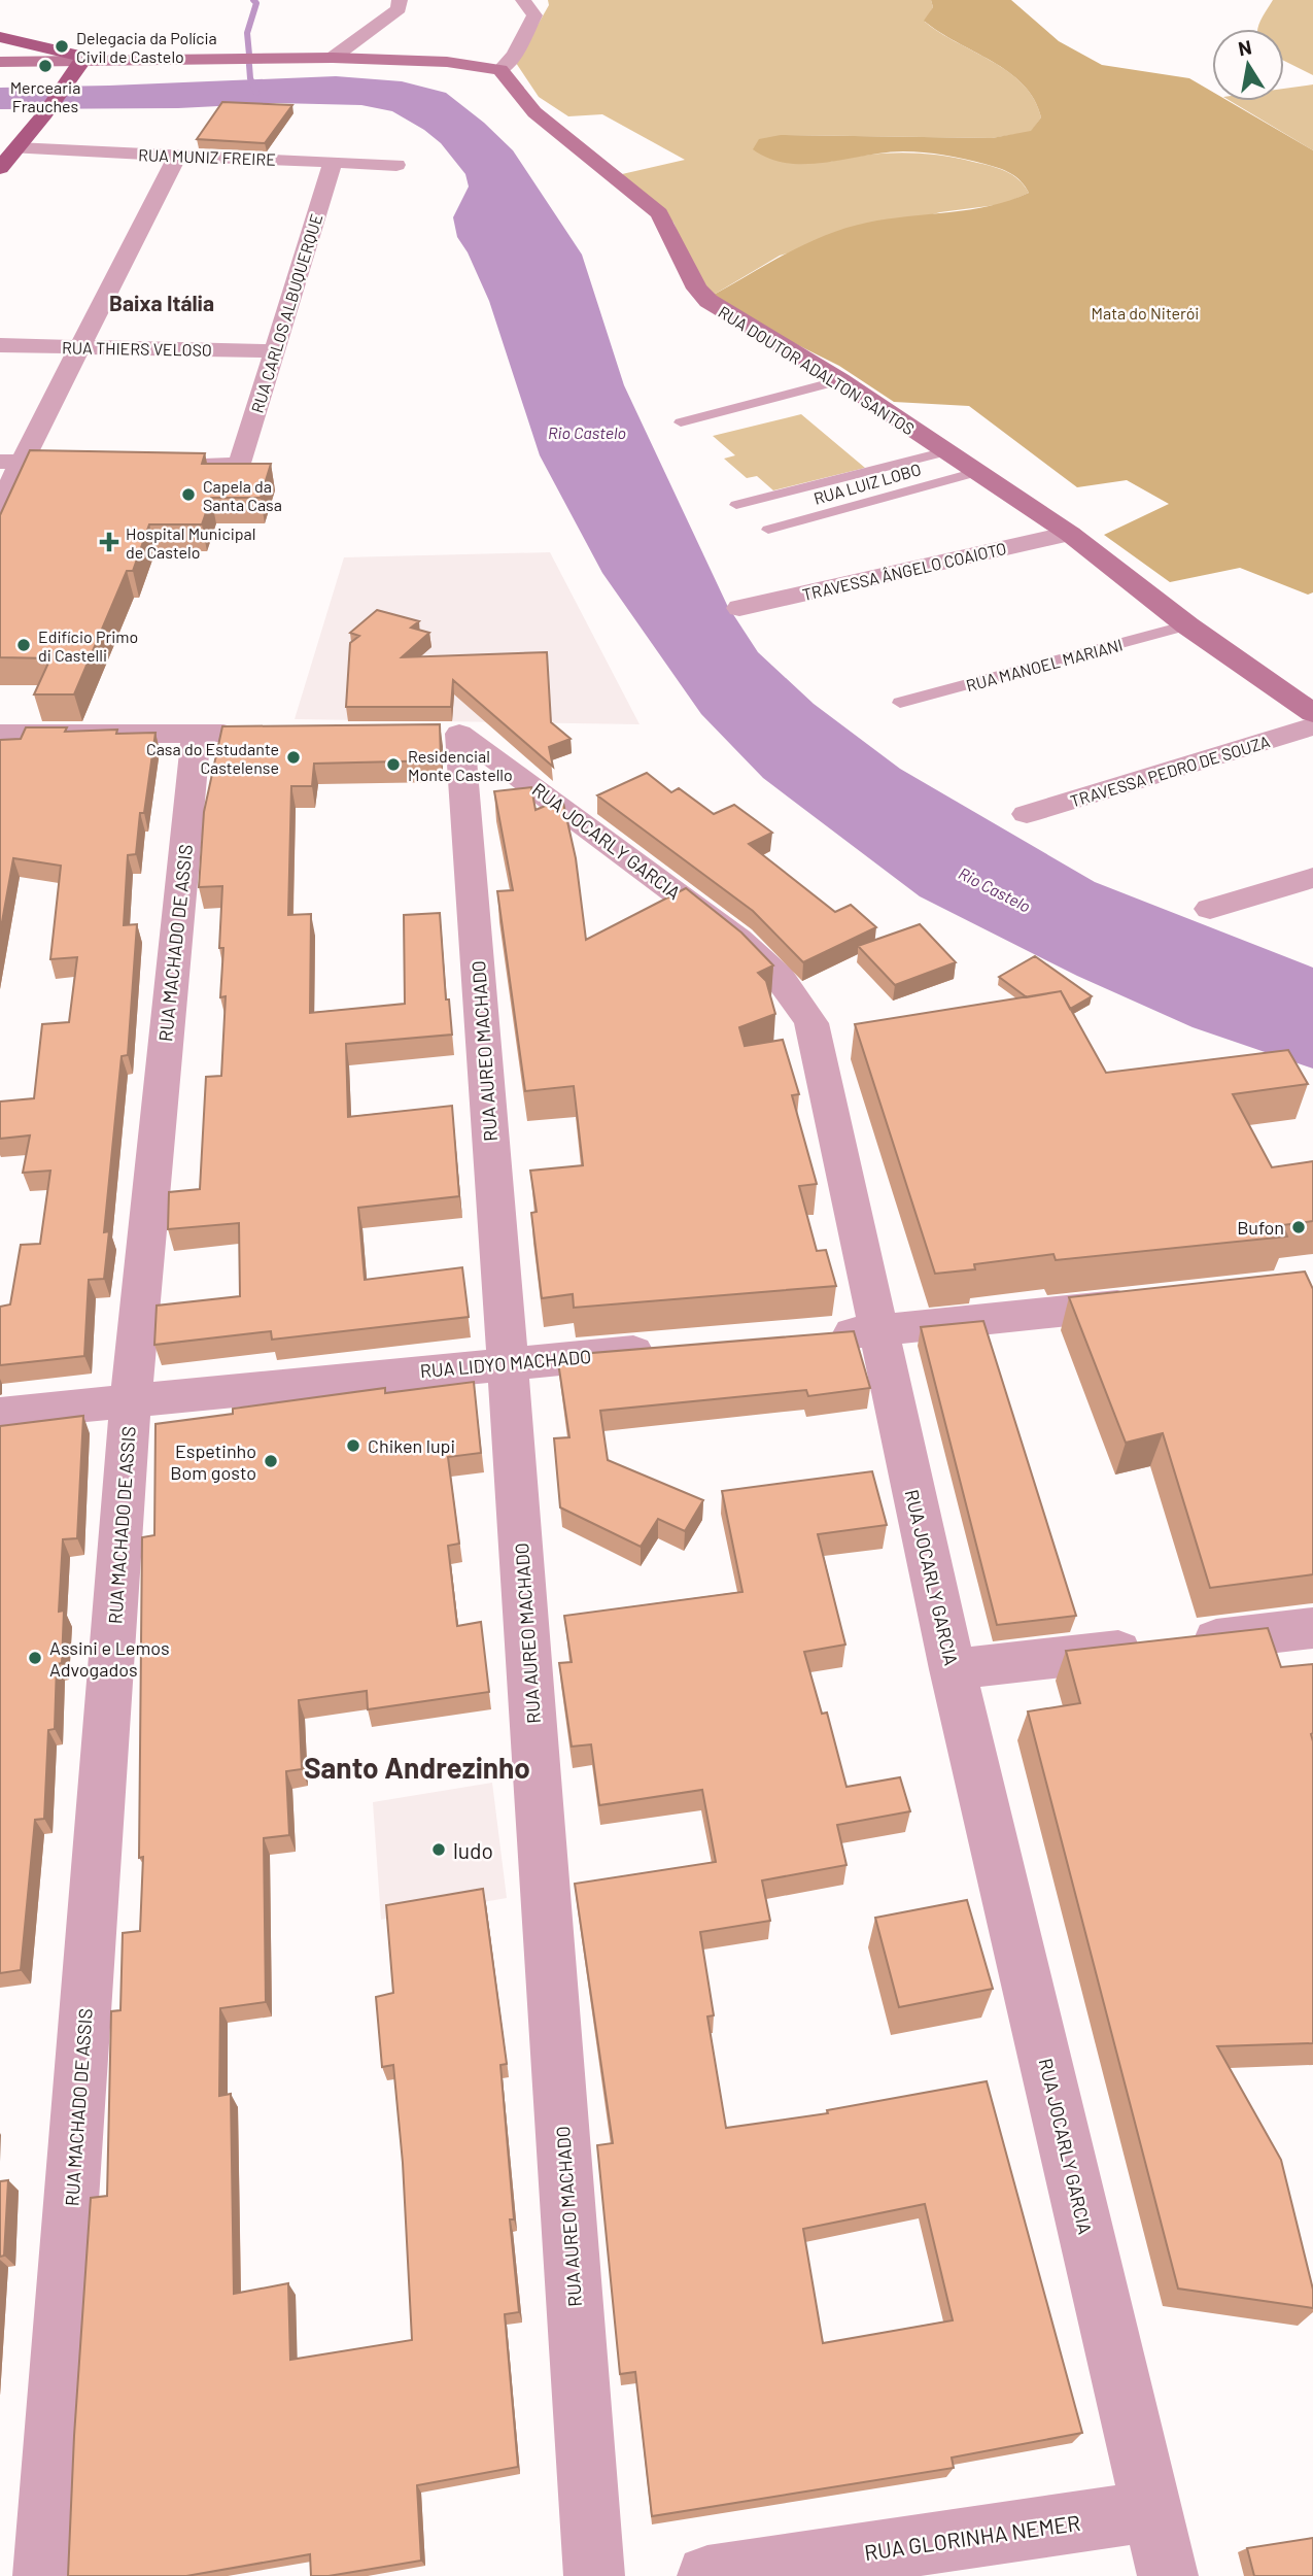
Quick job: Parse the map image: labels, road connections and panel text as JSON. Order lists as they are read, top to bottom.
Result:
{
  "streets": {
    "main road": ["RUA DOUTOR ADALTON SANTOS"],
    "street": [
      "RUA MUNIZ FREIRE",
      "RUA CARLOS ALBUQUERQUE",
      "RUA THIERS VELOSO",
      "TRAVESSA ÂNGELO COAIOTO",
      "TRAVESSA PEDRO DE SOUZA",
      "RUA JOCARLY GARCIA",
      "RUA MACHADO DE ASSIS",
      "RUA AUREO MACHADO",
      "RUA LIDYO MACHADO",
      "RUA GLORINHA NEMER"
    ],
    "lane": ["RUA LUIZ LOBO", "RUA MANOEL MARIANI"]
  },
  "crossings": [
    ["RUA MUNIZ FREIRE", "RUA CARLOS ALBUQUERQUE"],
    ["RUA CARLOS ALBUQUERQUE", "RUA THIERS VELOSO"],
    ["RUA DOUTOR ADALTON SANTOS", "RUA LUIZ LOBO"],
    ["RUA DOUTOR ADALTON SANTOS", "TRAVESSA ÂNGELO COAIOTO"],
    ["RUA DOUTOR ADALTON SANTOS", "RUA MANOEL MARIANI"],
    ["RUA JOCARLY GARCIA", "RUA AUREO MACHADO"],
    ["RUA JOCARLY GARCIA", "RUA GLORINHA NEMER"],
    ["RUA MACHADO DE ASSIS", "RUA LIDYO MACHADO"],
    ["RUA AUREO MACHADO", "RUA LIDYO MACHADO"]
  ],
  "districts": ["Baixa Itália", "Santo Andrezinho"],
  "water": ["Rio Castelo"],
  "parks": ["Mata do Niterói"],
  "places": {
    "other": [
      "Delegacia da Polícia Civil de Castelo",
      "Mercearia Frauches",
      "Capela da Santa Casa",
      "Edifício Primo di Castelli",
      "Casa do Estudante Castelense",
      "Residencial Monte Castello",
      "Bufon",
      "Chiken lupi",
      "Espetinho Bom gosto",
      "Assini e Lemos Advogados",
      "ludo"
    ],
    "health": ["Hospital Municipal de Castelo"]
  },
  "north": "top"
}
